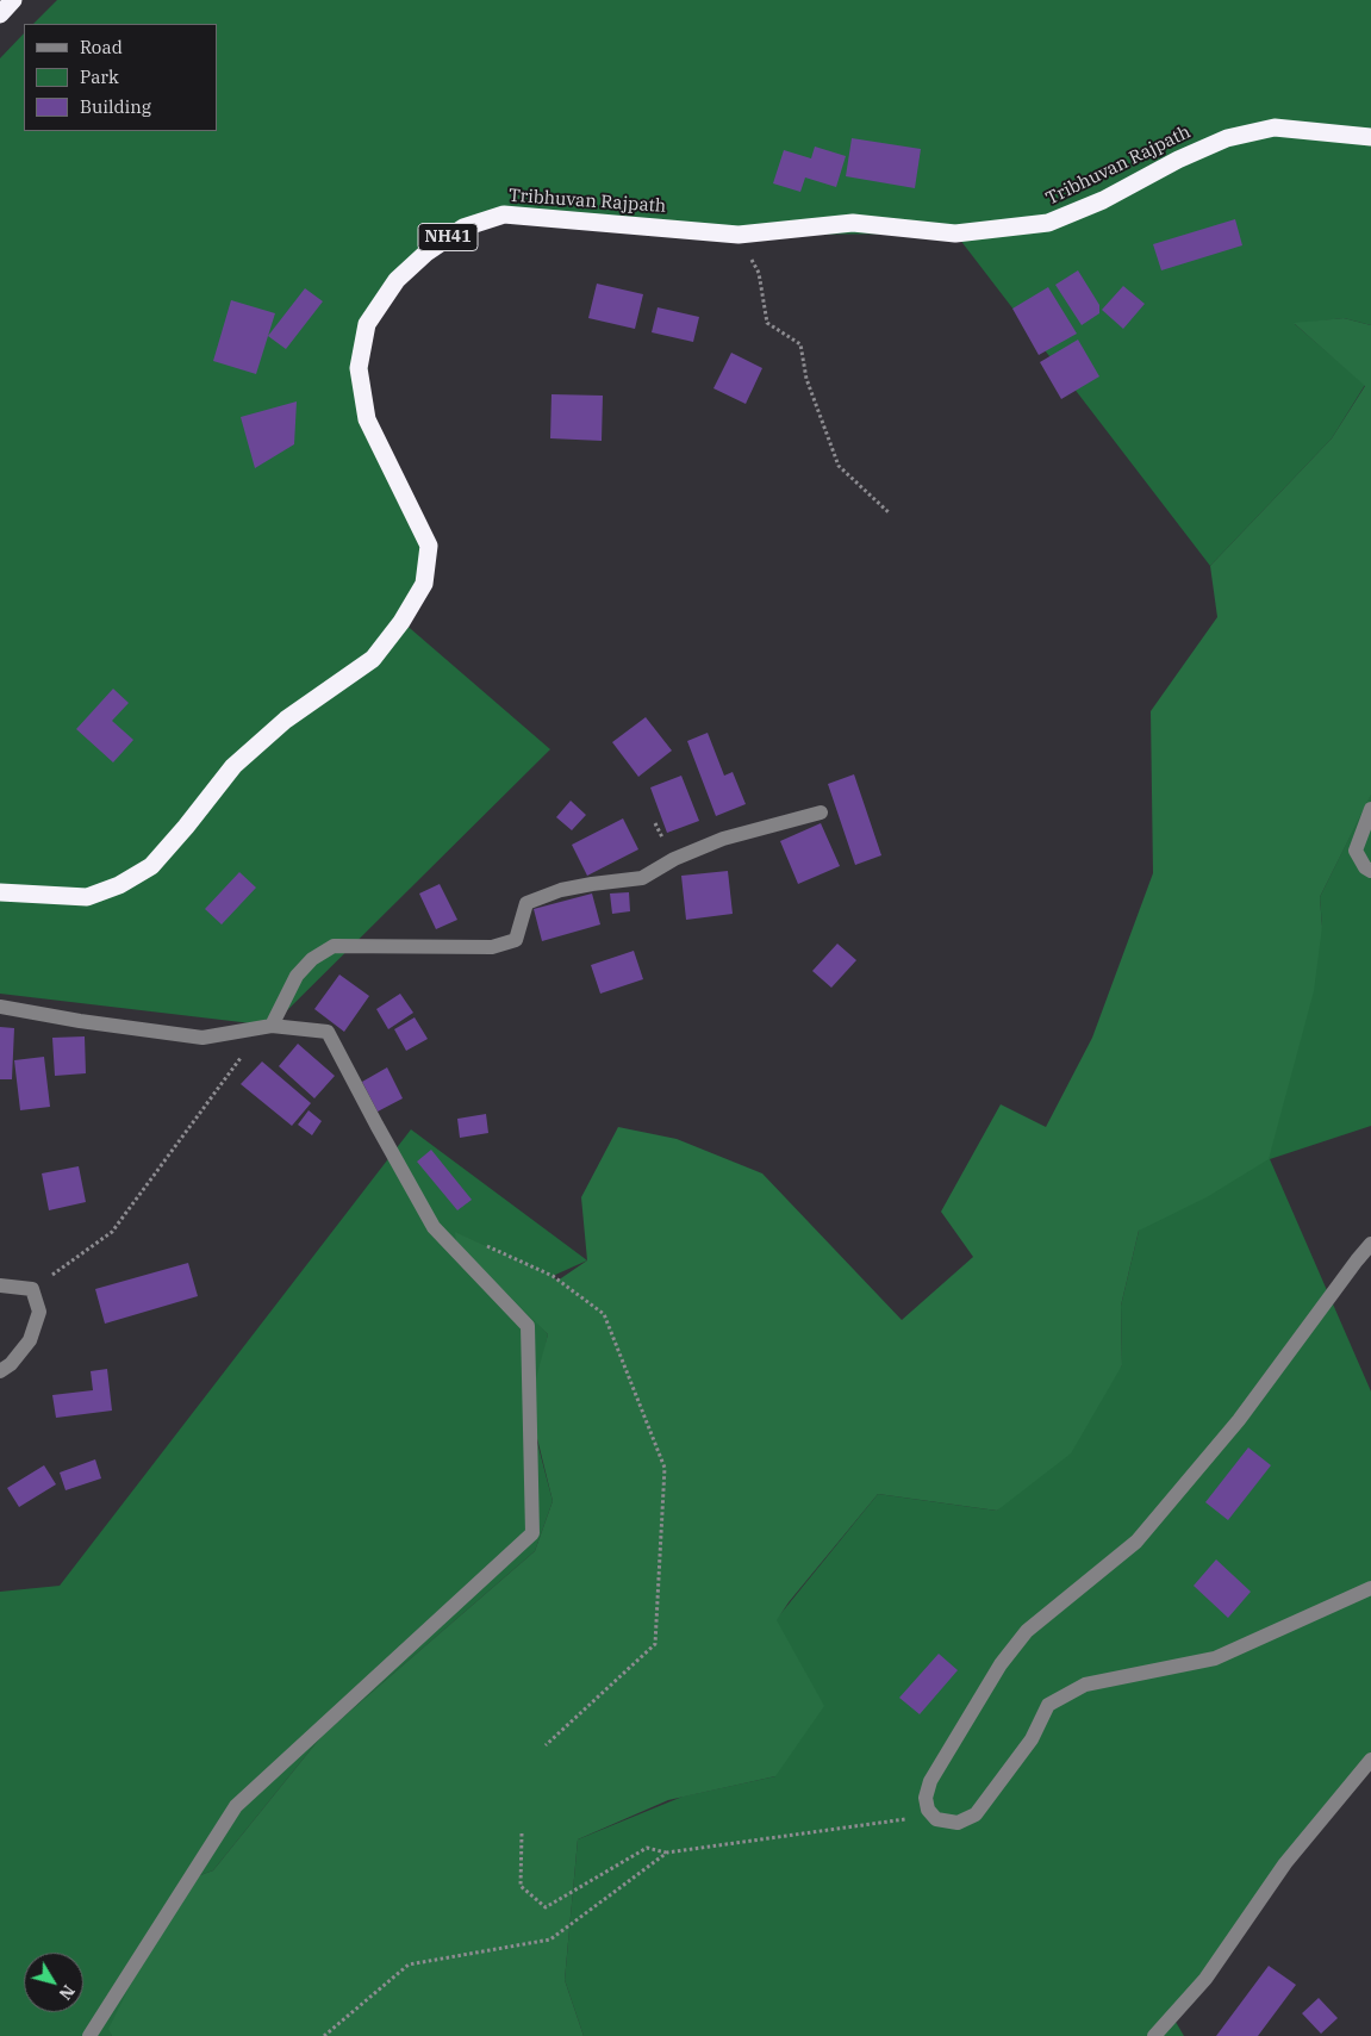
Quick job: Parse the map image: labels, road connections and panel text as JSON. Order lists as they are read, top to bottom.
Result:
{
  "streets": {
    "highway": ["Tribhuvan Rajpath", "NH41"]
  },
  "legend": ["Road", "Park", "Building"],
  "north": "bottom right"
}
